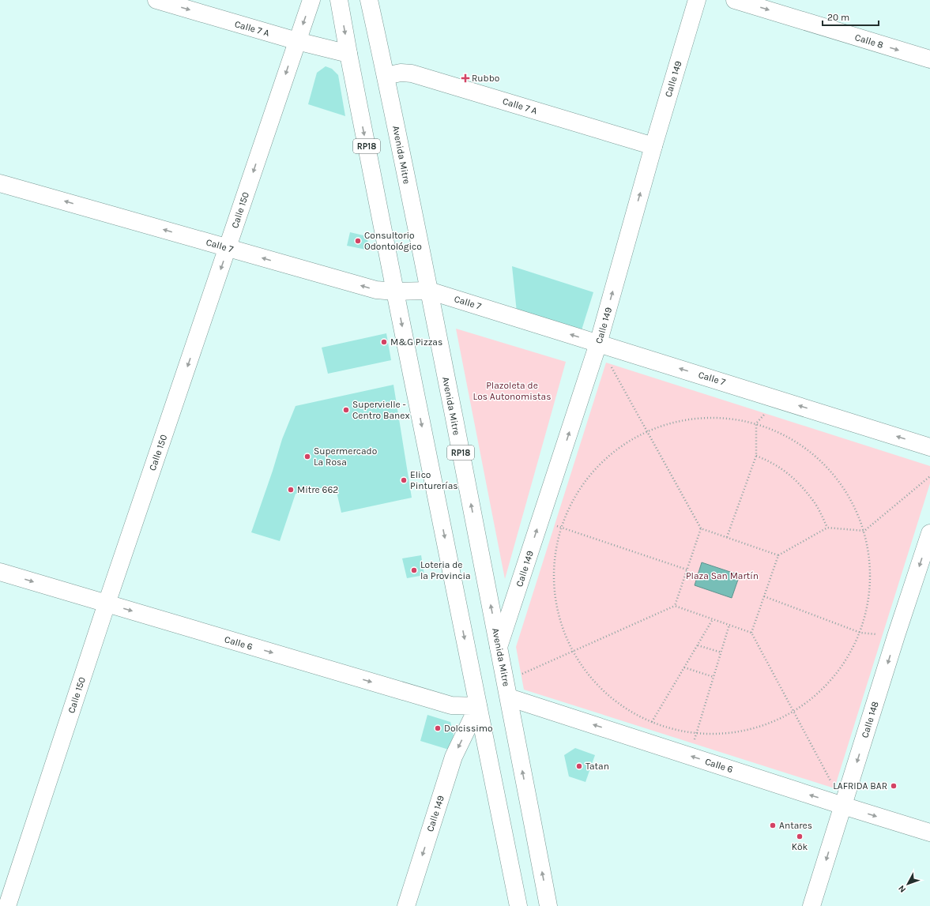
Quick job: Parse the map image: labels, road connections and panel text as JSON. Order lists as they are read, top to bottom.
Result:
{
  "streets": {
    "street": [
      "Calle 7 A",
      "Calle 8",
      "Calle 149",
      "RP18",
      "Avenida Mitre",
      "Calle 150",
      "Calle 7",
      "Calle 6",
      "Calle 148"
    ]
  },
  "crossings": [
    ["Calle 7 A", "Calle 149"],
    ["Calle 7 A", "RP18"],
    ["Calle 7 A", "Avenida Mitre"],
    ["Calle 7 A", "Calle 150"],
    ["Calle 149", "RP18"],
    ["Calle 149", "Avenida Mitre"],
    ["Calle 149", "Calle 7"],
    ["Calle 149", "Calle 6"],
    ["RP18", "Calle 7"],
    ["RP18", "Calle 6"],
    ["Avenida Mitre", "Calle 7"],
    ["Avenida Mitre", "Calle 6"],
    ["Calle 150", "Calle 7"],
    ["Calle 150", "Calle 6"],
    ["Calle 6", "Calle 148"]
  ],
  "one_way": [
    "Calle 8",
    "Calle 150",
    "Calle 7",
    "Calle 148"
  ],
  "parks": ["Plazoleta de Los Autonomistas", "Plaza San Martín"],
  "places": {
    "health": ["Rubbo"],
    "other": [
      "Consultorio Odontológico",
      "M&G Pizzas",
      "Supervielle - Centro Banex",
      "Supermercado La Rosa",
      "Elico Pinturerías",
      "Mitre 662",
      "Loteria de la Provincia",
      "Dolcissimo",
      "Tatan",
      "LAFRIDA BAR",
      "Antares",
      "Kök"
    ]
  },
  "scale_bar": "20 m",
  "north": "bottom left"
}
